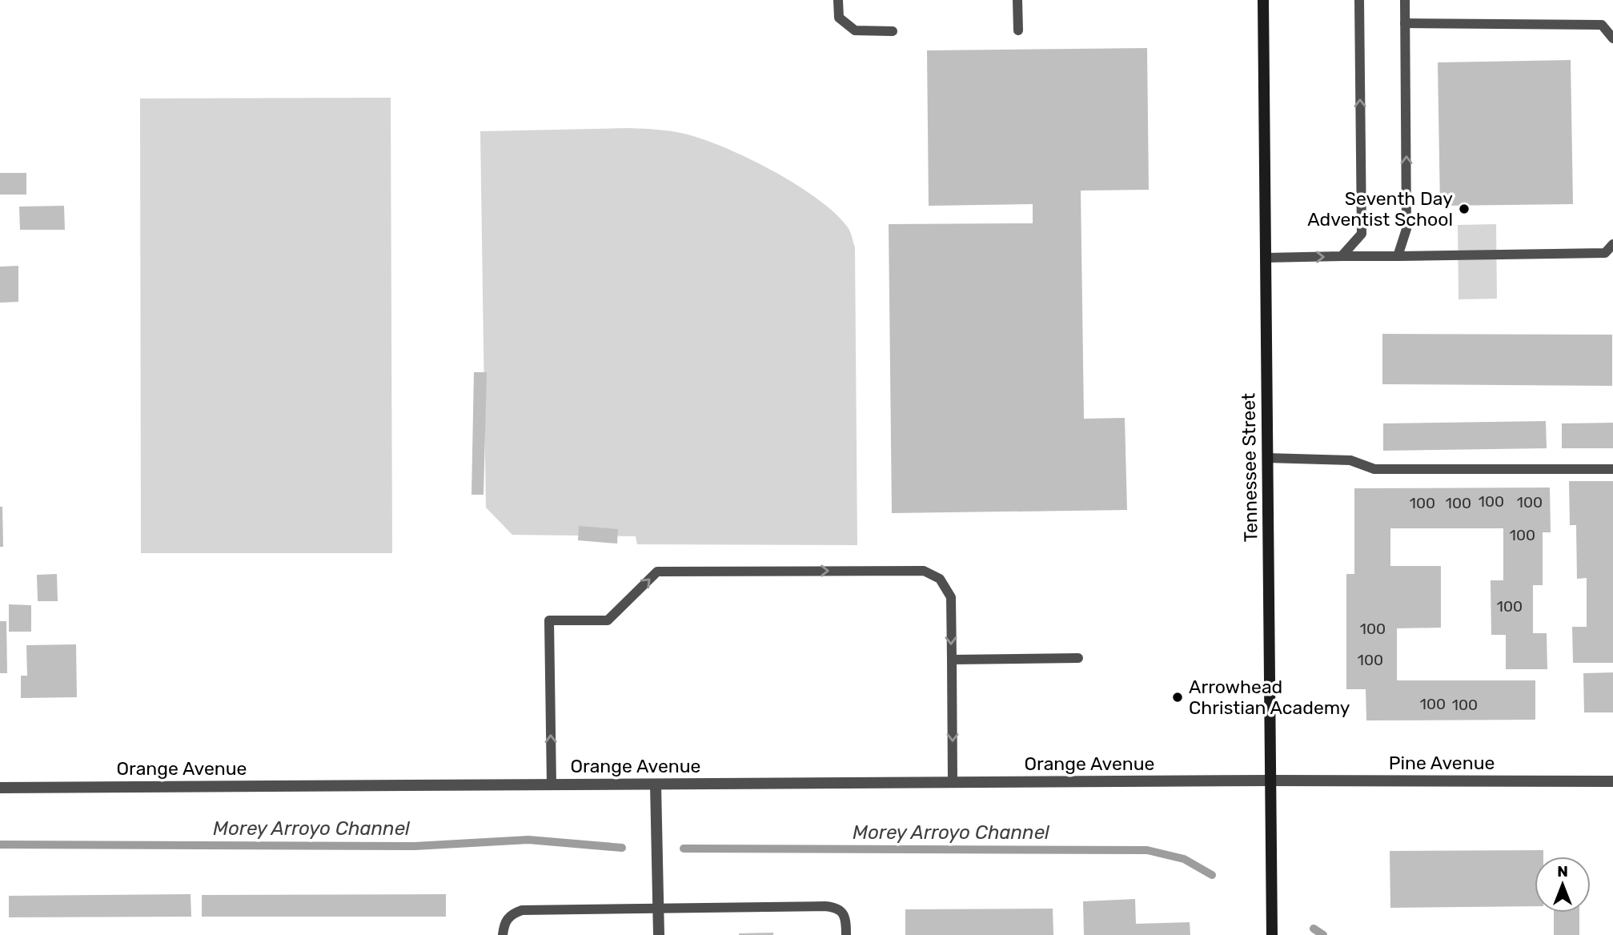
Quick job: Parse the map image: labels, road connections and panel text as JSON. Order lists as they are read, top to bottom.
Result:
{
  "streets": {
    "main road": ["Tennessee Street"],
    "street": ["Pine Avenue", "Orange Avenue"]
  },
  "crossings": [
    ["Tennessee Street", "Pine Avenue"],
    ["Tennessee Street", "Orange Avenue"],
    ["Pine Avenue", "Orange Avenue"]
  ],
  "water": ["Morey Arroyo Channel"],
  "places": ["Seventh Day Adventist School", "Arrowhead Christian Academy"],
  "house_numbers": [
    "100",
    "100",
    "100",
    "100",
    "100",
    "100",
    "100",
    "100",
    "100",
    "100"
  ],
  "north": "top"
}
